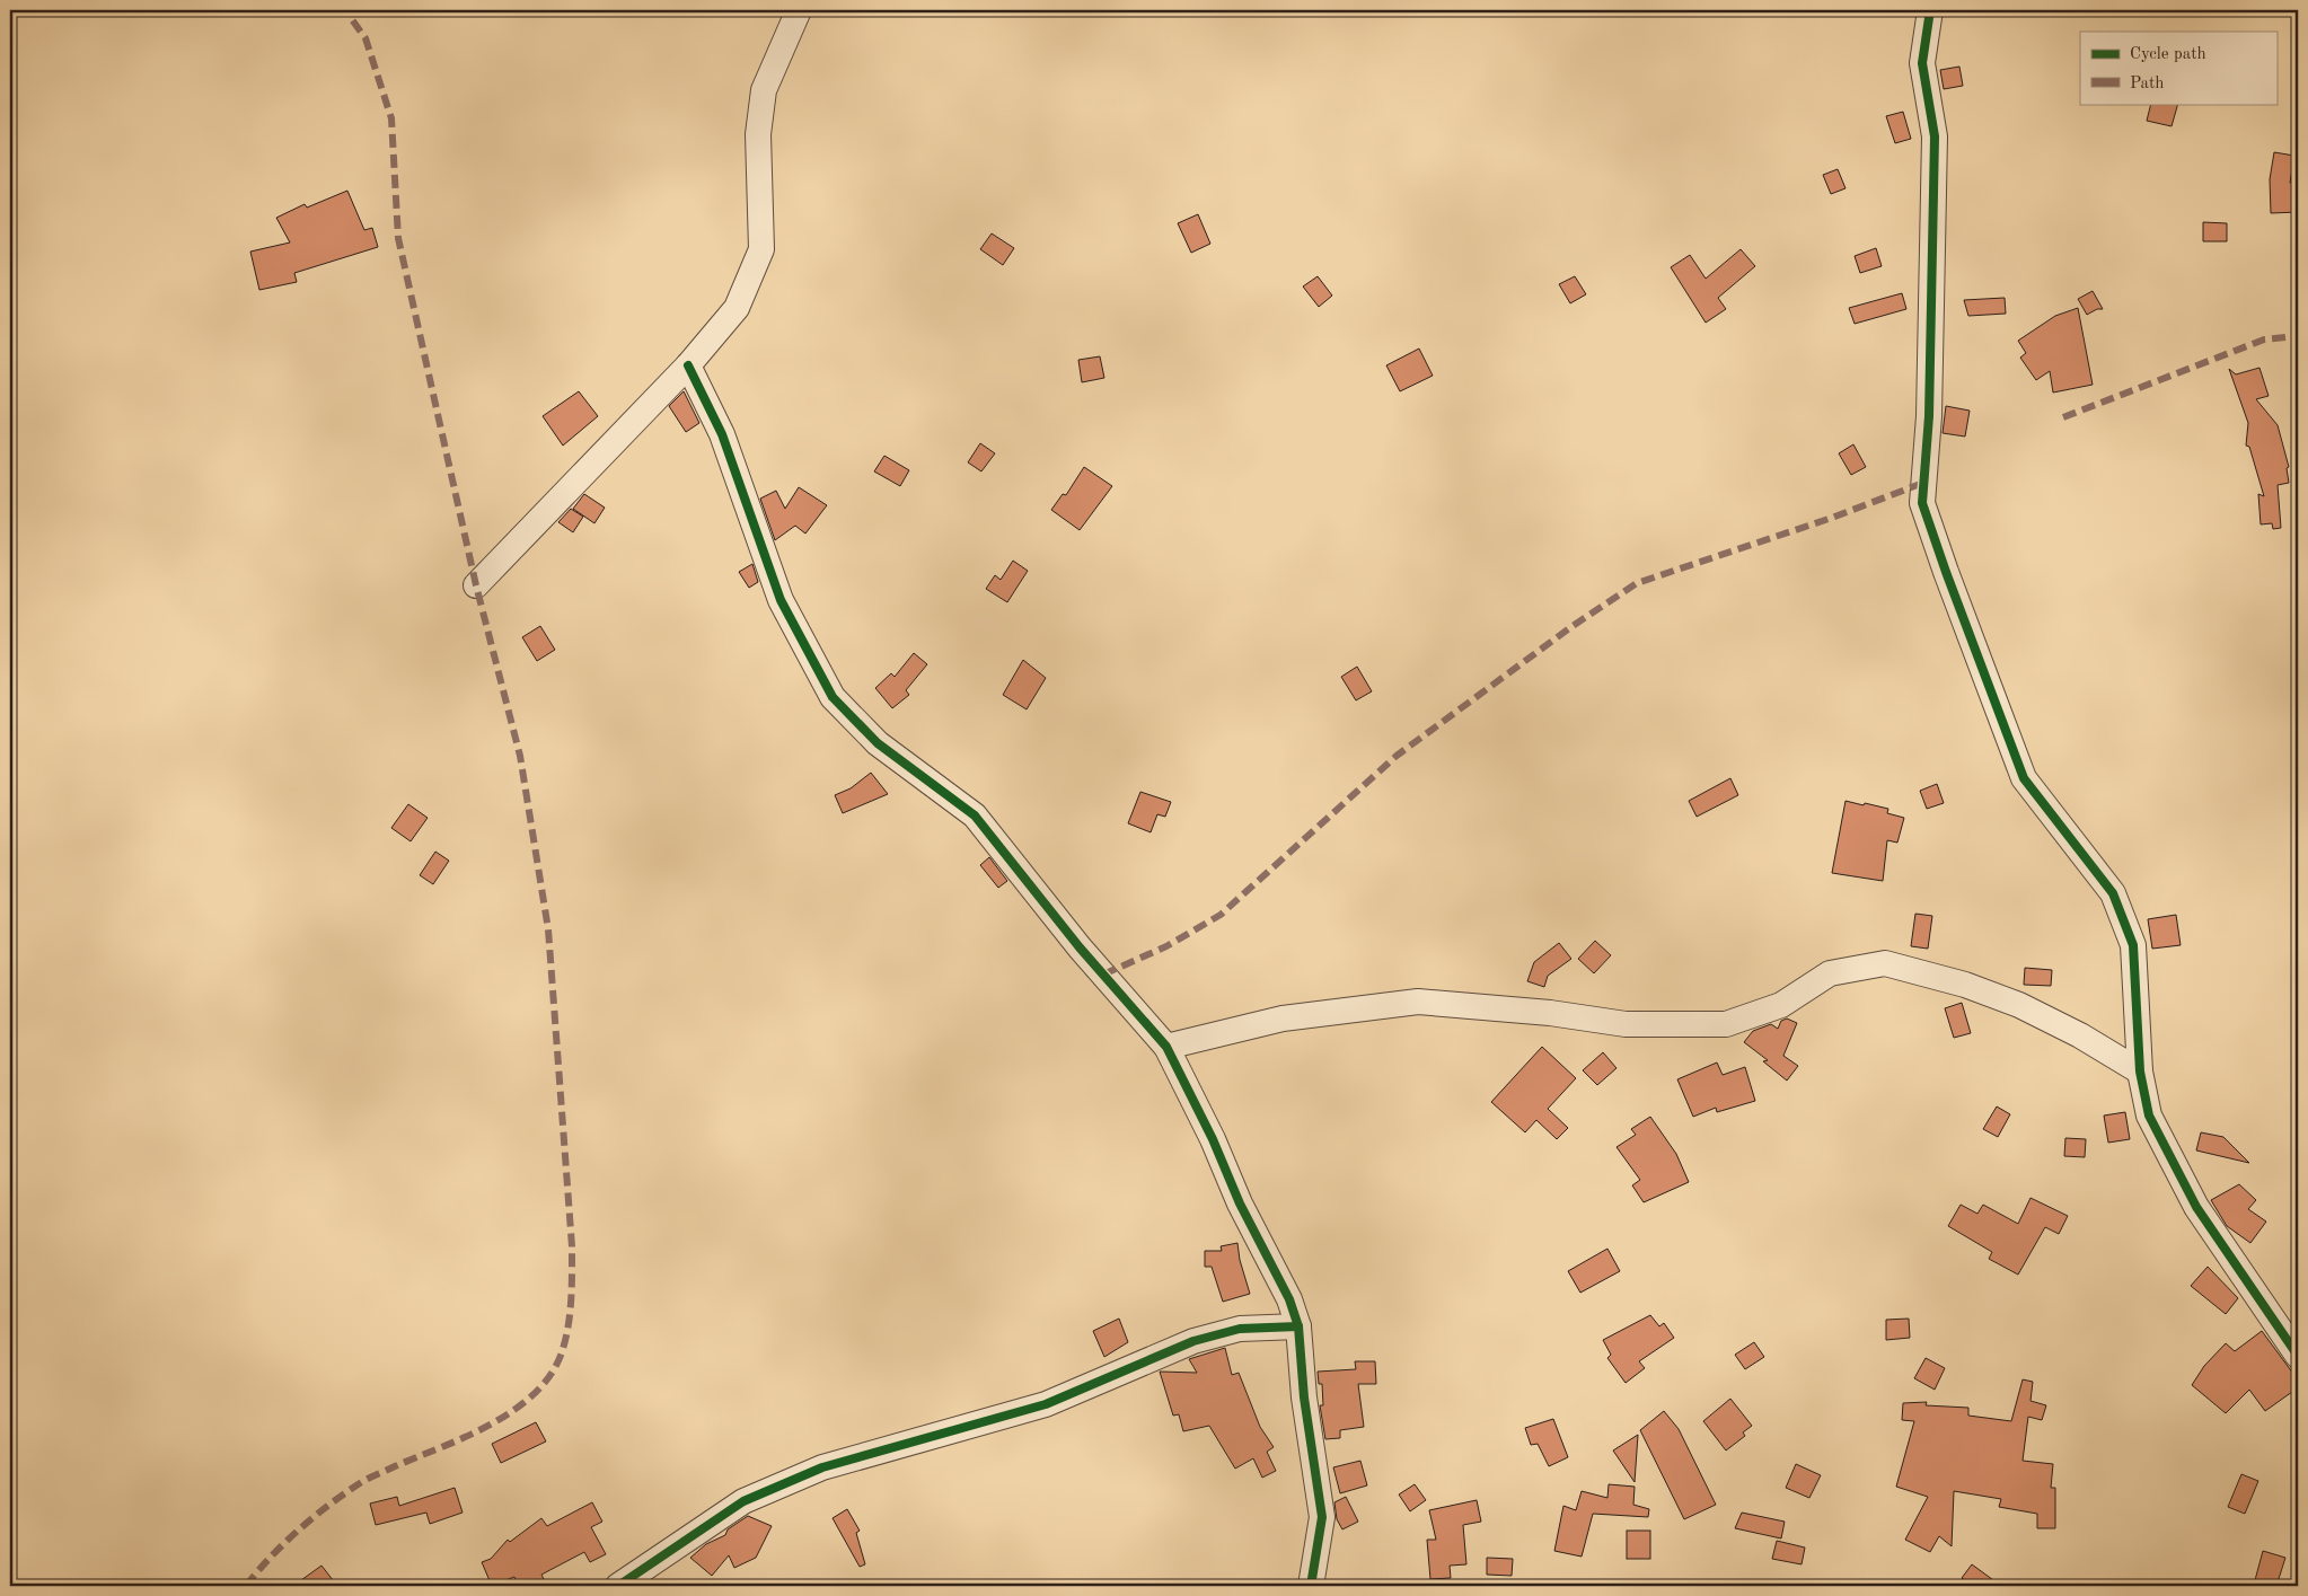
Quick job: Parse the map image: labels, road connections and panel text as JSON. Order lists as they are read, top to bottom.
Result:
{
  "legend": ["Cycle path", "Path"]
}
